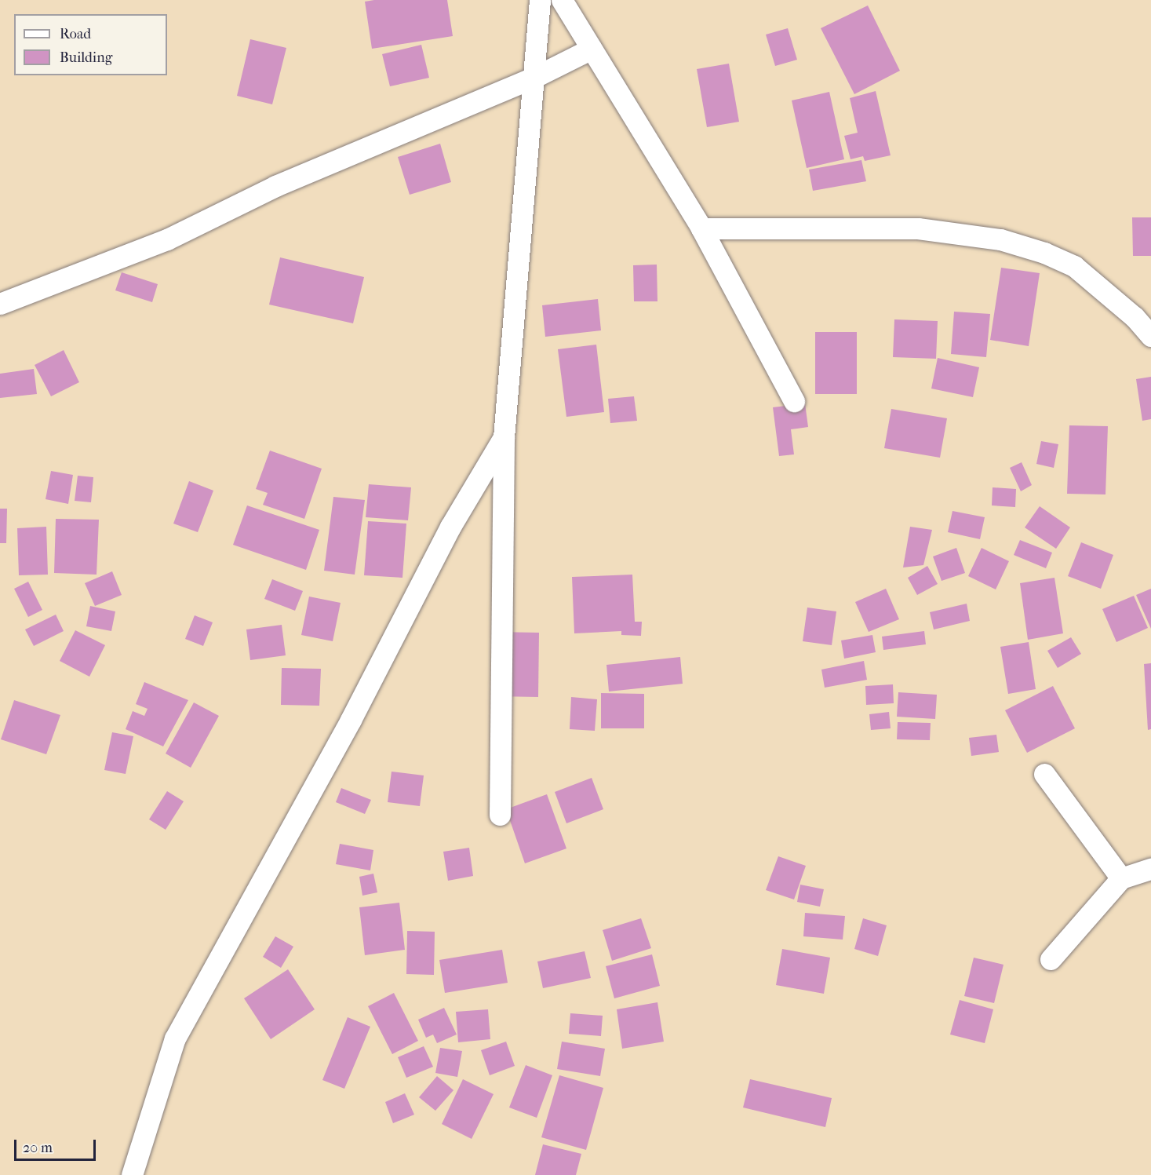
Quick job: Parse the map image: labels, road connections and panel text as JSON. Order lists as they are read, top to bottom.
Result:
{
  "legend": ["Road", "Building"],
  "scale_bar": "20 m"
}
